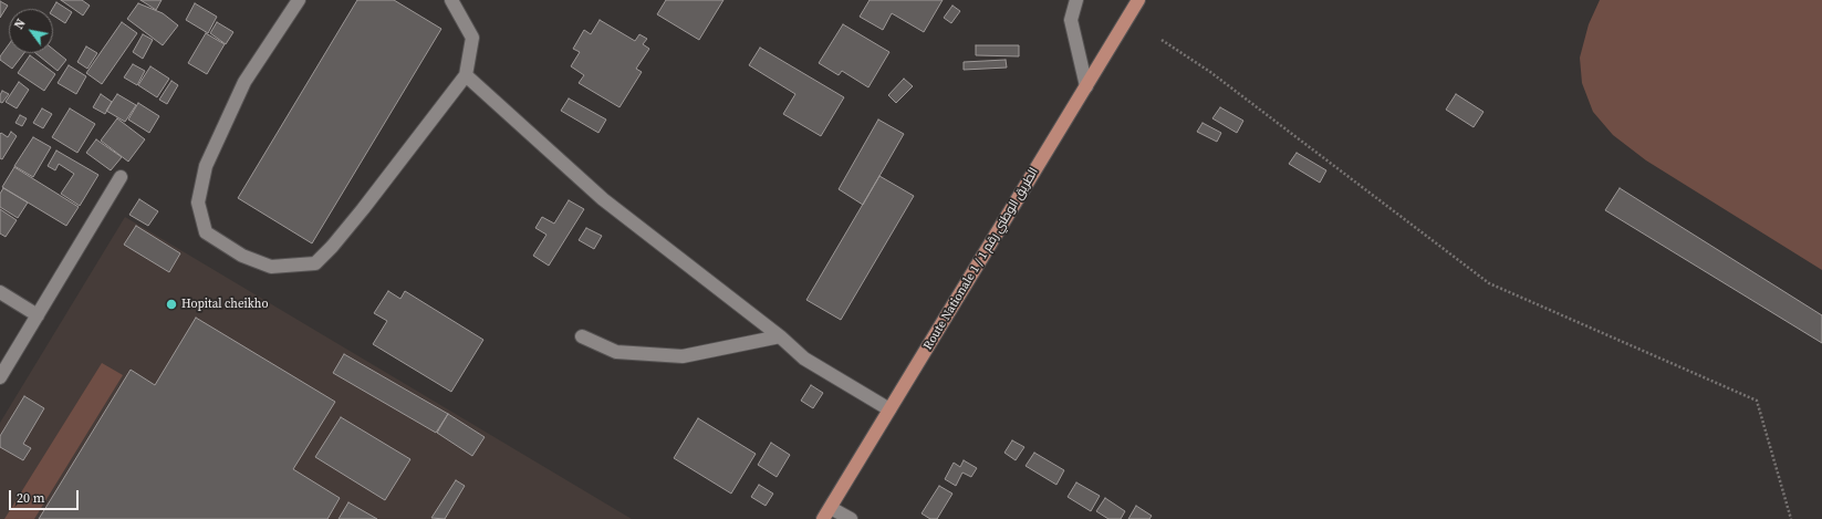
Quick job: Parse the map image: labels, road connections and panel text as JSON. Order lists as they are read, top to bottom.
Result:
{
  "streets": {
    "main road": ["Route Nationale 1 / الطريق الوطني رقم 1"]
  },
  "places": ["Hopital cheikho"],
  "scale_bar": "20 m",
  "north": "top left"
}
